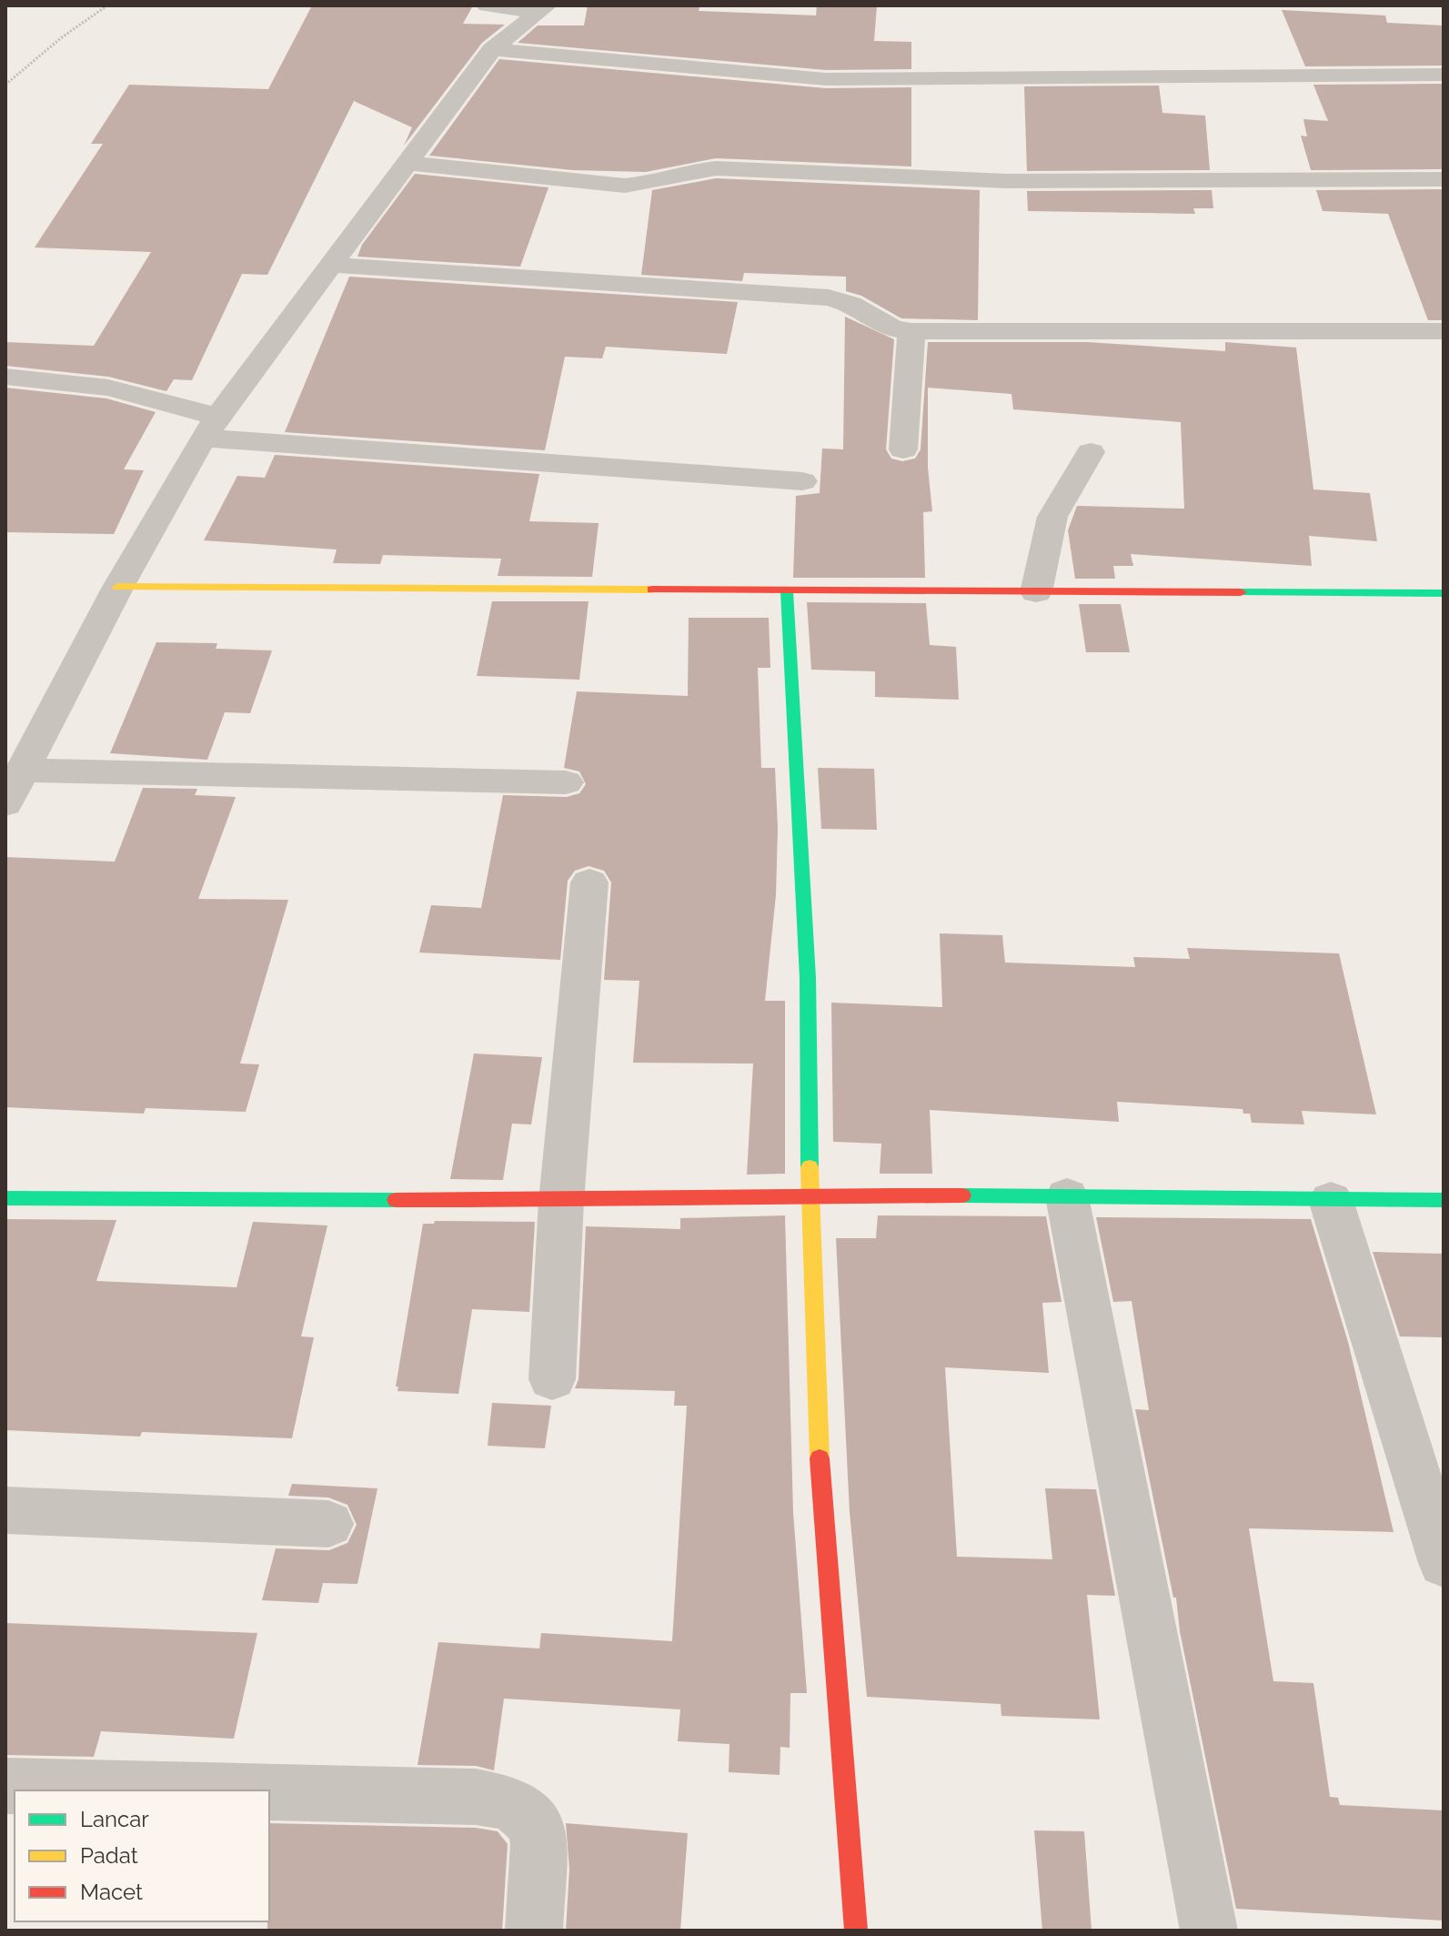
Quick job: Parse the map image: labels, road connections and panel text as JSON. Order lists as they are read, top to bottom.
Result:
{
  "legend": ["Lancar", "Padat", "Macet"]
}
